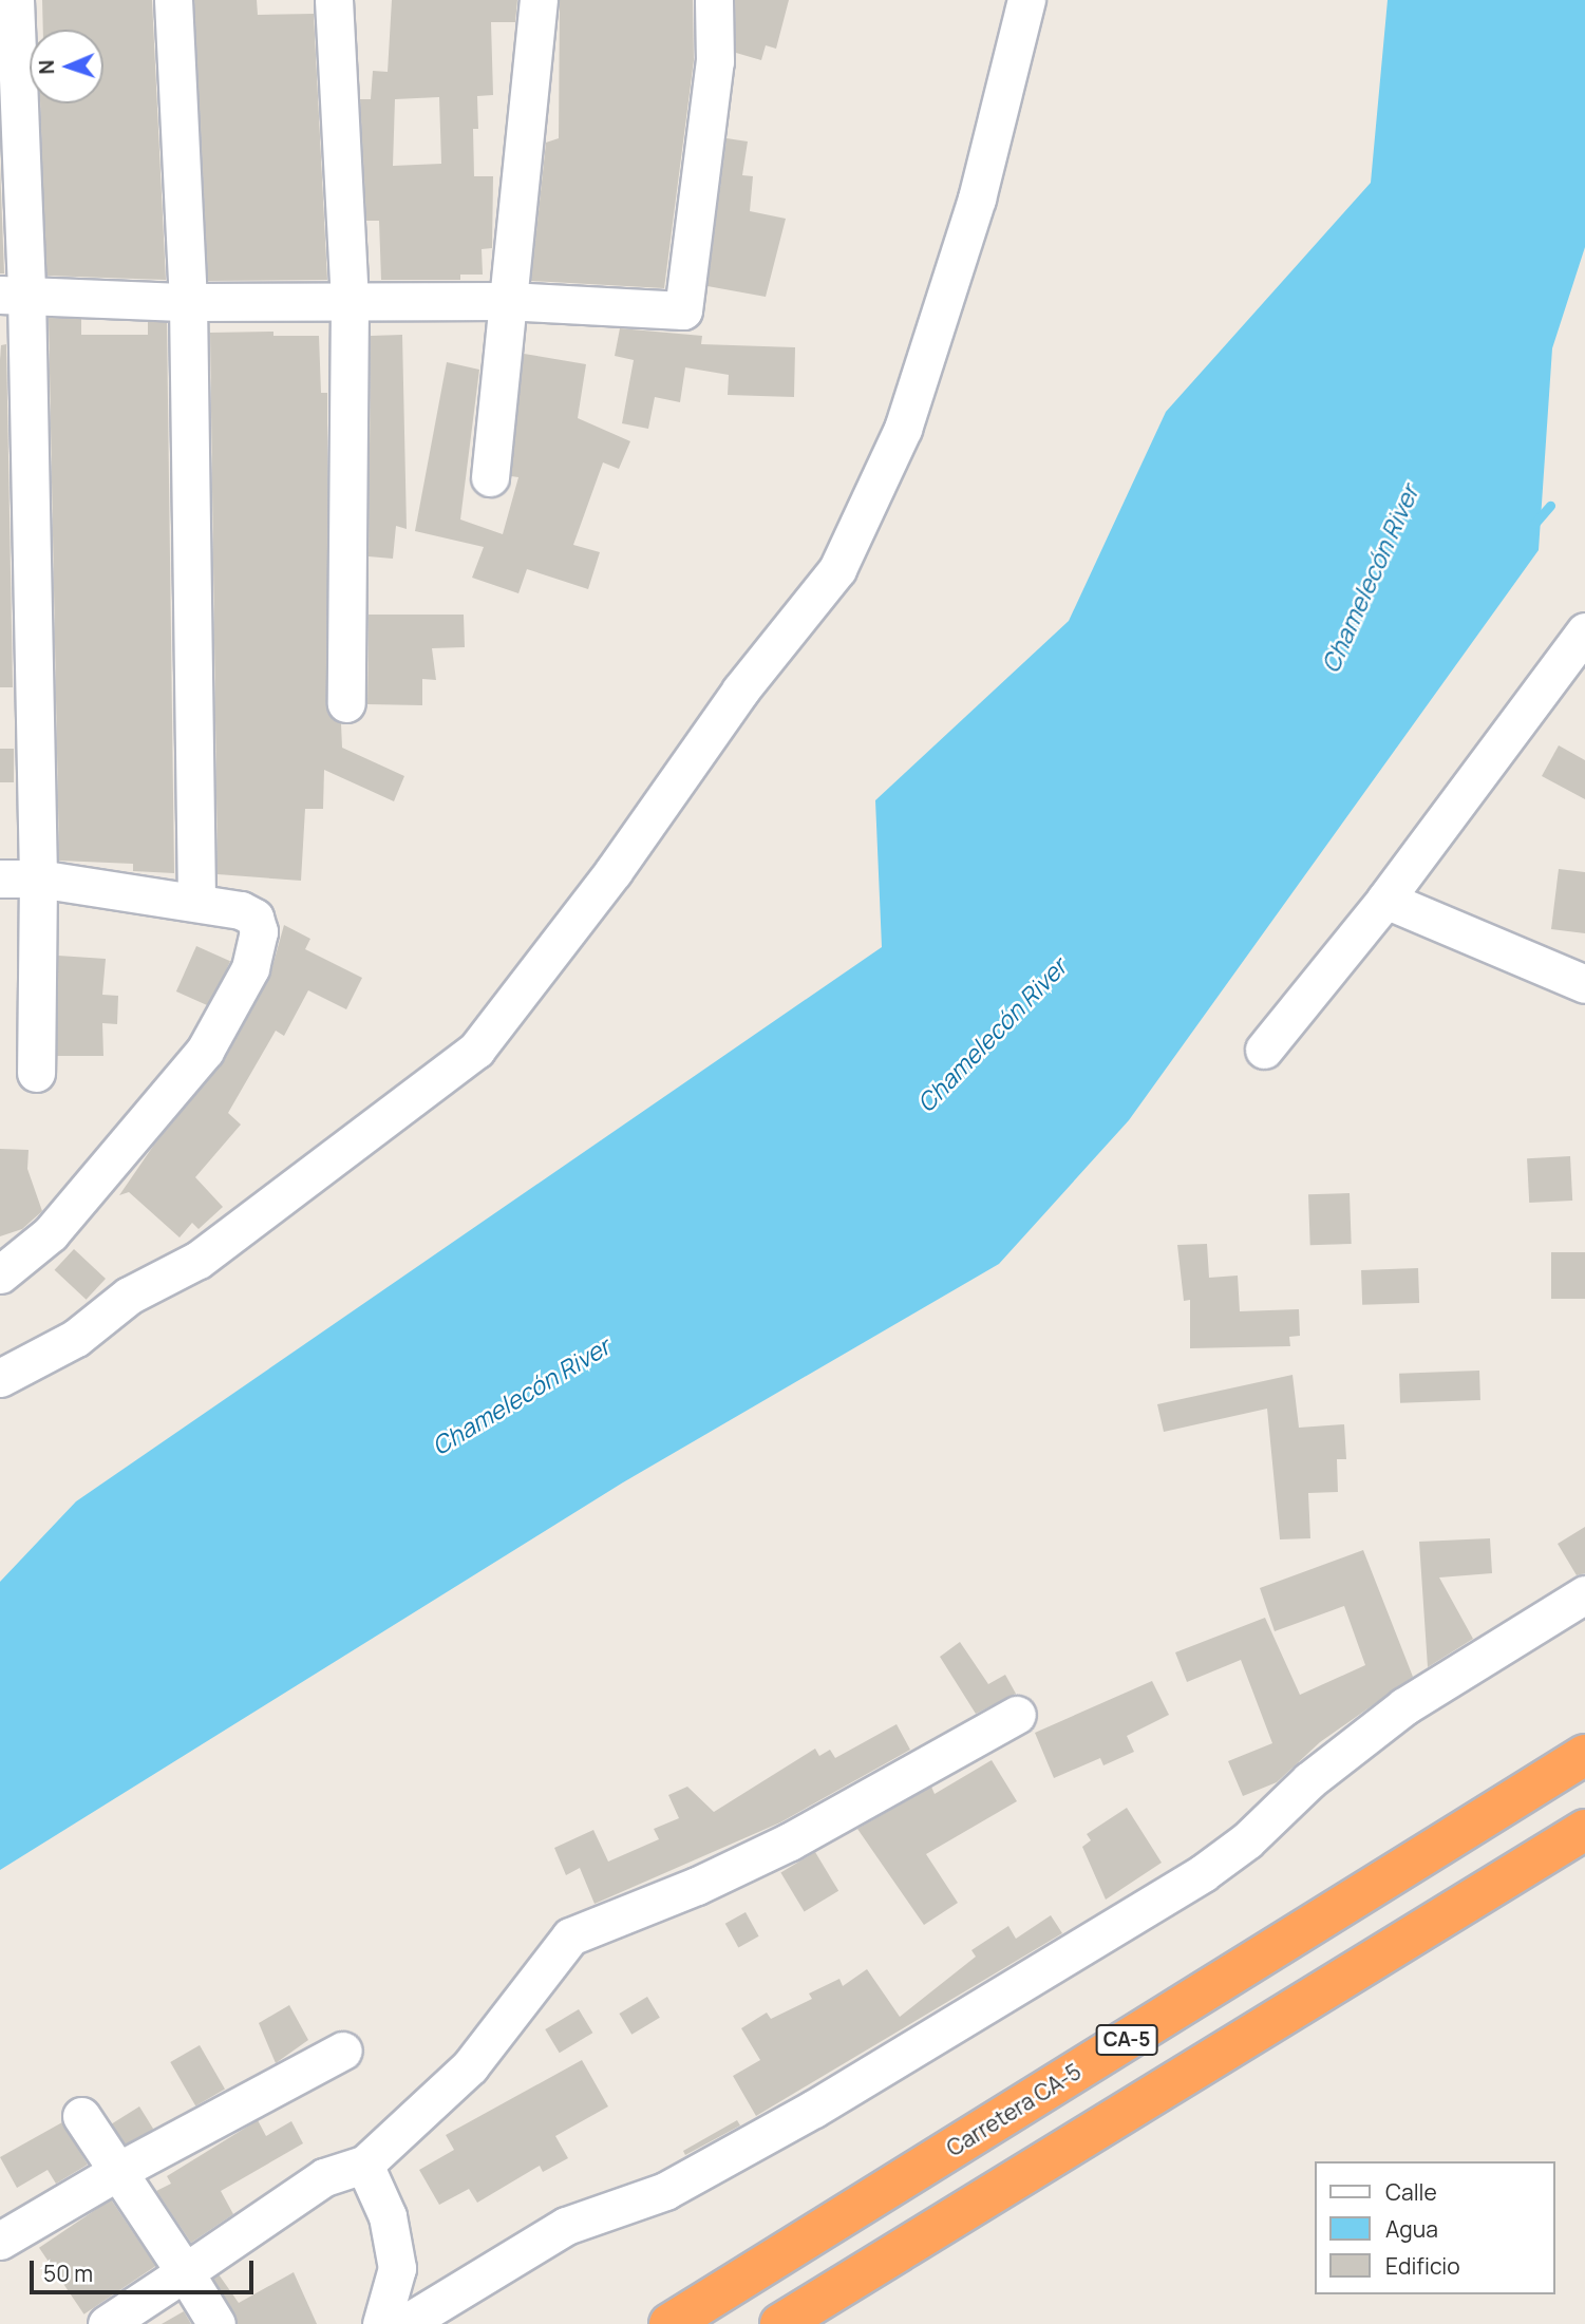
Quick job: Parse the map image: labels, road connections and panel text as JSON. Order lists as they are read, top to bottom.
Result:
{
  "streets": {
    "highway": ["CA-5", "Carretera CA-5"]
  },
  "water": ["Chamelecón River"],
  "legend": ["Calle", "Agua", "Edificio"],
  "scale_bar": "50 m",
  "north": "left"
}
